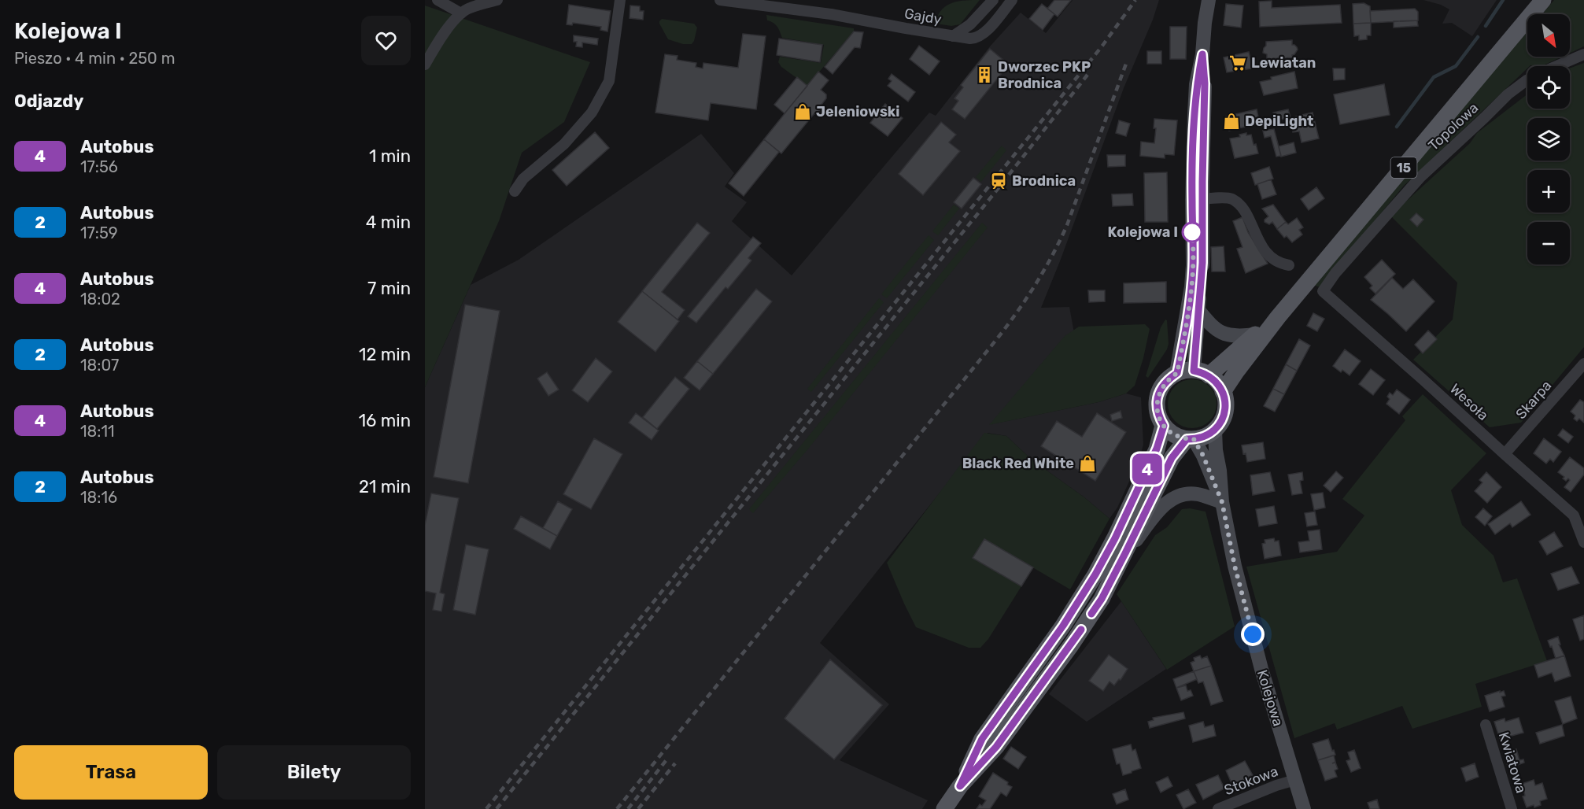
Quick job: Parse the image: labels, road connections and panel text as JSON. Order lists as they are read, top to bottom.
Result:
{
  "streets": {
    "main road": ["15"],
    "street": [
      "Gajdy",
      "Topolowa",
      "Skarpa",
      "Wesoła",
      "Kolejowa",
      "Kwiatowa",
      "Stokowa"
    ]
  },
  "crossings": [
    ["Topolowa", "Wesoła"],
    ["15", "Kolejowa"],
    ["Skarpa", "Wesoła"],
    ["Kolejowa", "Stokowa"]
  ],
  "places": {
    "supermarket": ["Lewiatan"],
    "building": ["Dworzec PKP Brodnica"],
    "shop": ["Jeleniowski", "DepiLight", "Black Red White"],
    "station": ["Brodnica"],
    "other": ["Kolejowa I"]
  },
  "lines": ["bus line 4"],
  "north": "bottom right",
  "page": {
    "heading": [
      ["Kolejowa I", "Pieszo · 4 min · 250 m"],
      "Odjazdy"
    ],
    "on_map": "4",
    "map_buttons": ["+", "−"],
    "list": [
      {
        "mark": "4",
        "name": "Autobus",
        "note": "17:56",
        "value": "1 min"
      },
      {
        "mark": "2",
        "name": "Autobus",
        "note": "17:59",
        "value": "4 min"
      },
      {
        "mark": "4",
        "name": "Autobus",
        "note": "18:02",
        "value": "7 min"
      },
      {
        "mark": "2",
        "name": "Autobus",
        "note": "18:07",
        "value": "12 min"
      },
      {
        "mark": "4",
        "name": "Autobus",
        "note": "18:11",
        "value": "16 min"
      },
      {
        "mark": "2",
        "name": "Autobus",
        "note": "18:16",
        "value": "21 min"
      }
    ],
    "buttons": ["Trasa", "Bilety"]
  }
}
